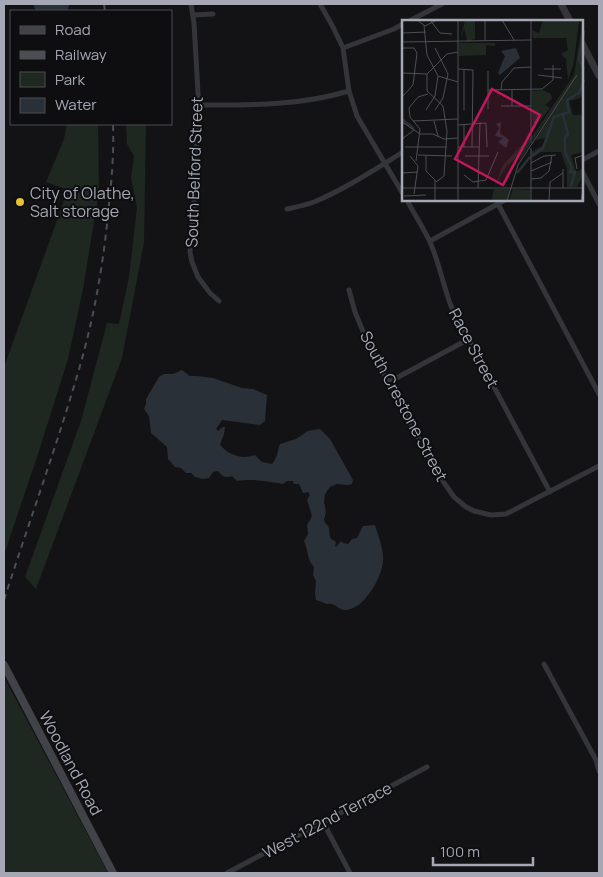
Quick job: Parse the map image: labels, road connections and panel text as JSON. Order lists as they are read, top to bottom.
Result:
{
  "streets": {
    "main road": ["Woodland Road"],
    "street": [
      "South Belford Street",
      "Race Street",
      "South Crestone Street",
      "West 122nd Terrace"
    ]
  },
  "crossings": [
    ["Race Street", "South Crestone Street"]
  ],
  "places": ["City of Olathe, Salt storage"],
  "legend": [
    "Road",
    "Railway",
    "Park",
    "Water"
  ],
  "scale_bar": "100 m"
}
